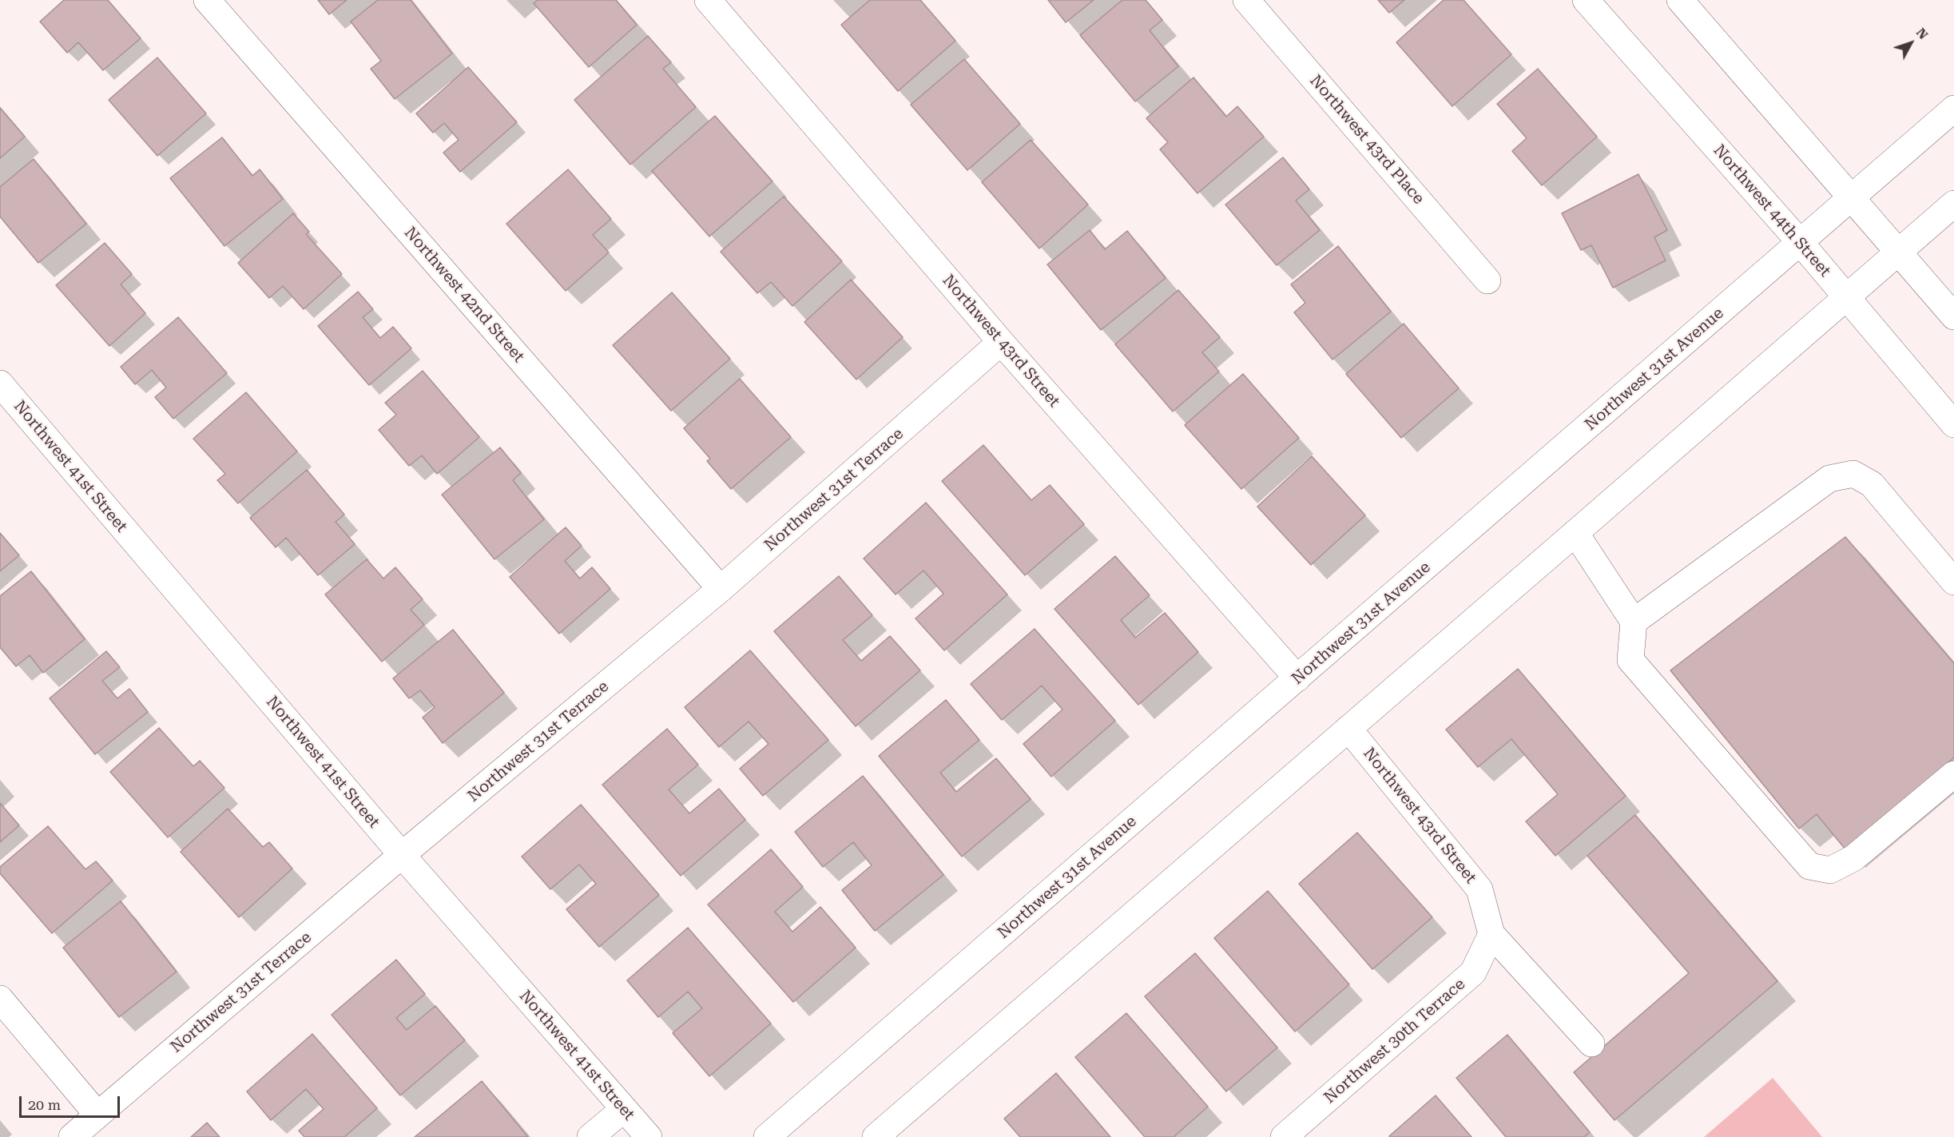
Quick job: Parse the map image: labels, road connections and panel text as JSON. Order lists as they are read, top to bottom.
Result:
{
  "streets": {
    "street": [
      "Northwest 43rd Place",
      "Northwest 44th Street",
      "Northwest 42nd Street",
      "Northwest 43rd Street",
      "Northwest 31st Avenue",
      "Northwest 41st Street",
      "Northwest 31st Terrace",
      "Northwest 30th Terrace"
    ]
  },
  "crossings": [
    ["Northwest 44th Street", "Northwest 31st Avenue"],
    ["Northwest 42nd Street", "Northwest 31st Terrace"],
    ["Northwest 43rd Street", "Northwest 31st Avenue"],
    ["Northwest 43rd Street", "Northwest 31st Terrace"],
    ["Northwest 43rd Street", "Northwest 30th Terrace"],
    ["Northwest 41st Street", "Northwest 31st Terrace"]
  ],
  "scale_bar": "20 m",
  "north": "top right"
}
